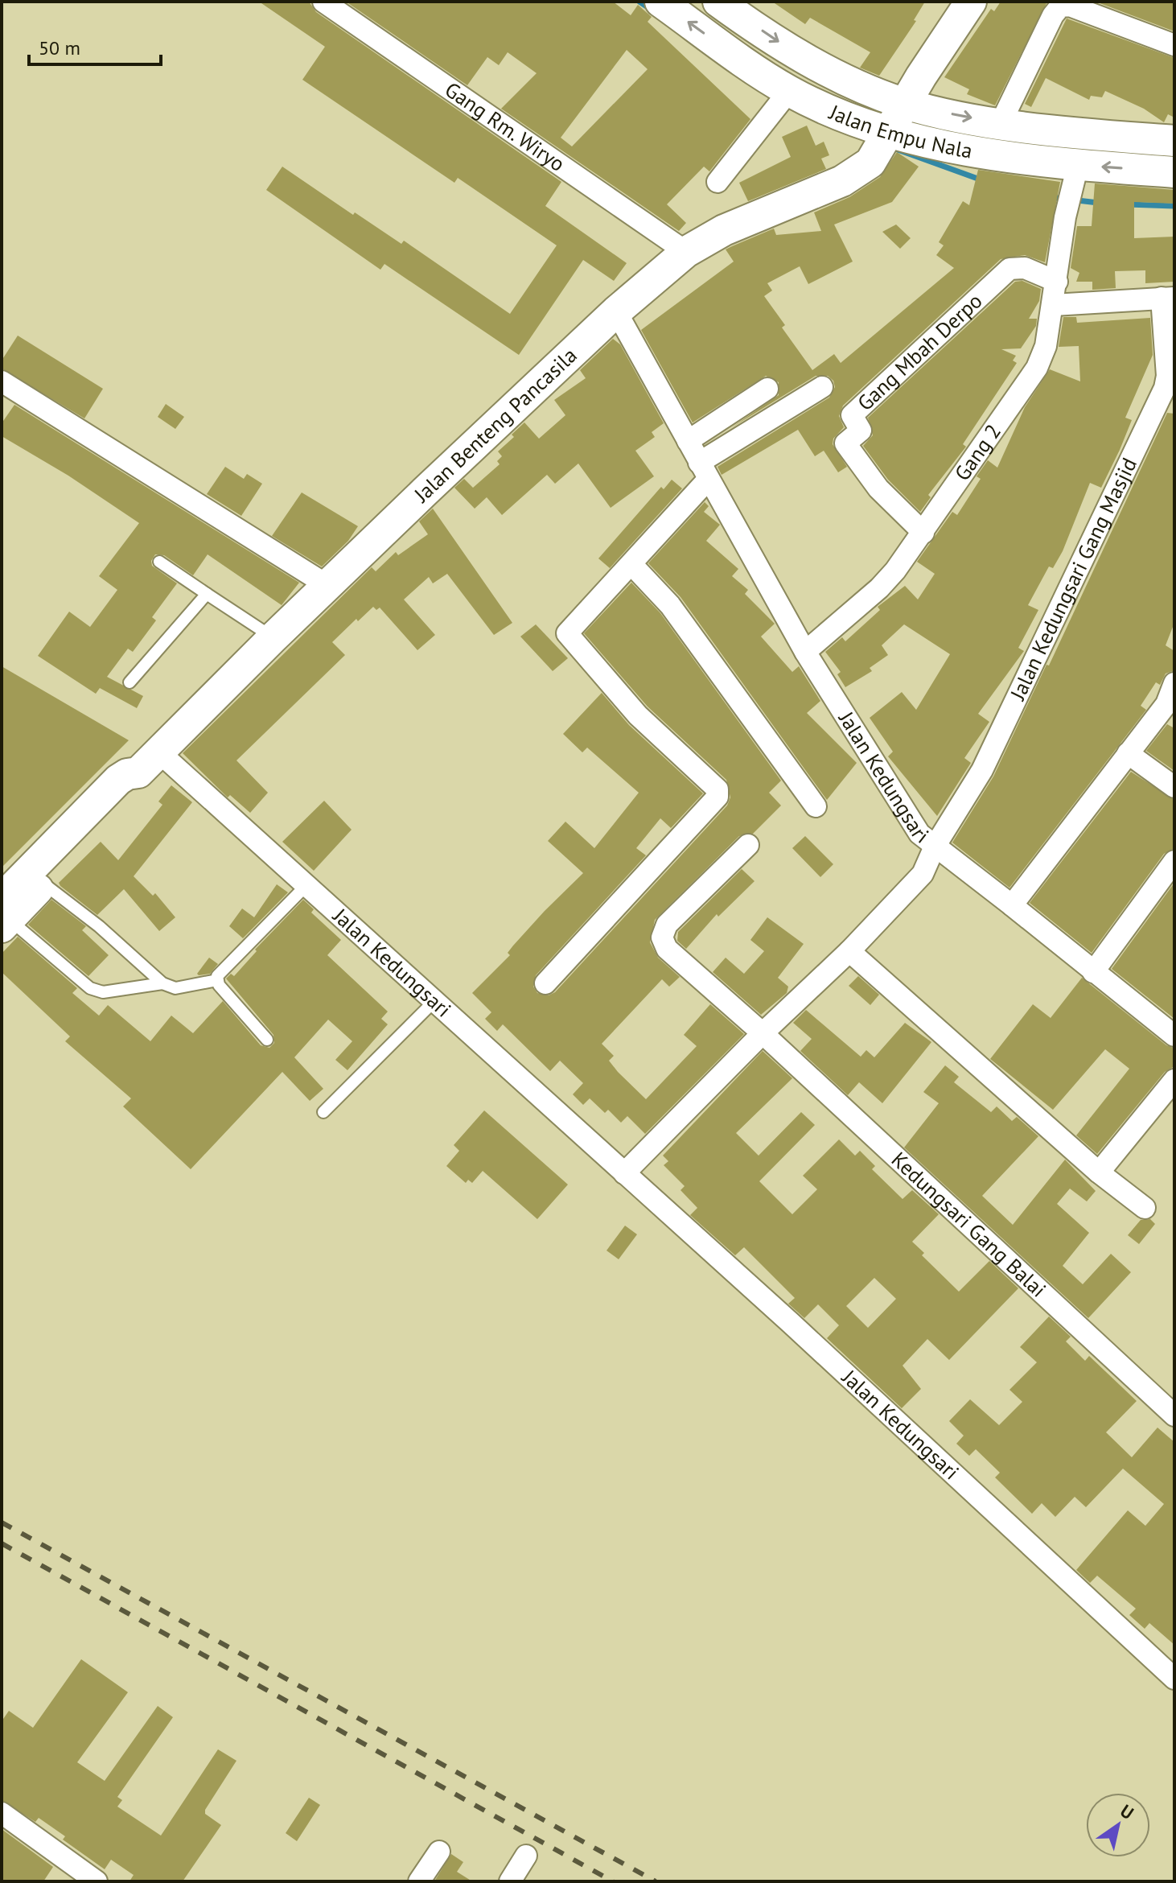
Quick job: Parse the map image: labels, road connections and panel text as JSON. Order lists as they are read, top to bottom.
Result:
{
  "streets": {
    "street": [
      "Gang Rm. Wiryo",
      "Jalan Empu Nala",
      "Gang Mbah Derpo",
      "Jalan Benteng Pancasila",
      "Gang 2",
      "Jalan Kedungsari Gang Masjid",
      "Jalan Kedungsari",
      "Kedungsari Gang Balai"
    ]
  },
  "crossings": [
    ["Gang Rm. Wiryo", "Jalan Benteng Pancasila"],
    ["Jalan Empu Nala", "Jalan Benteng Pancasila"],
    ["Jalan Empu Nala", "Gang 2"],
    ["Gang Mbah Derpo", "Gang 2"],
    ["Jalan Benteng Pancasila", "Jalan Kedungsari"],
    ["Gang 2", "Jalan Kedungsari"],
    ["Jalan Kedungsari Gang Masjid", "Jalan Kedungsari"],
    ["Jalan Kedungsari", "Kedungsari Gang Balai"]
  ],
  "scale_bar": "50 m",
  "north": "top right"
}
